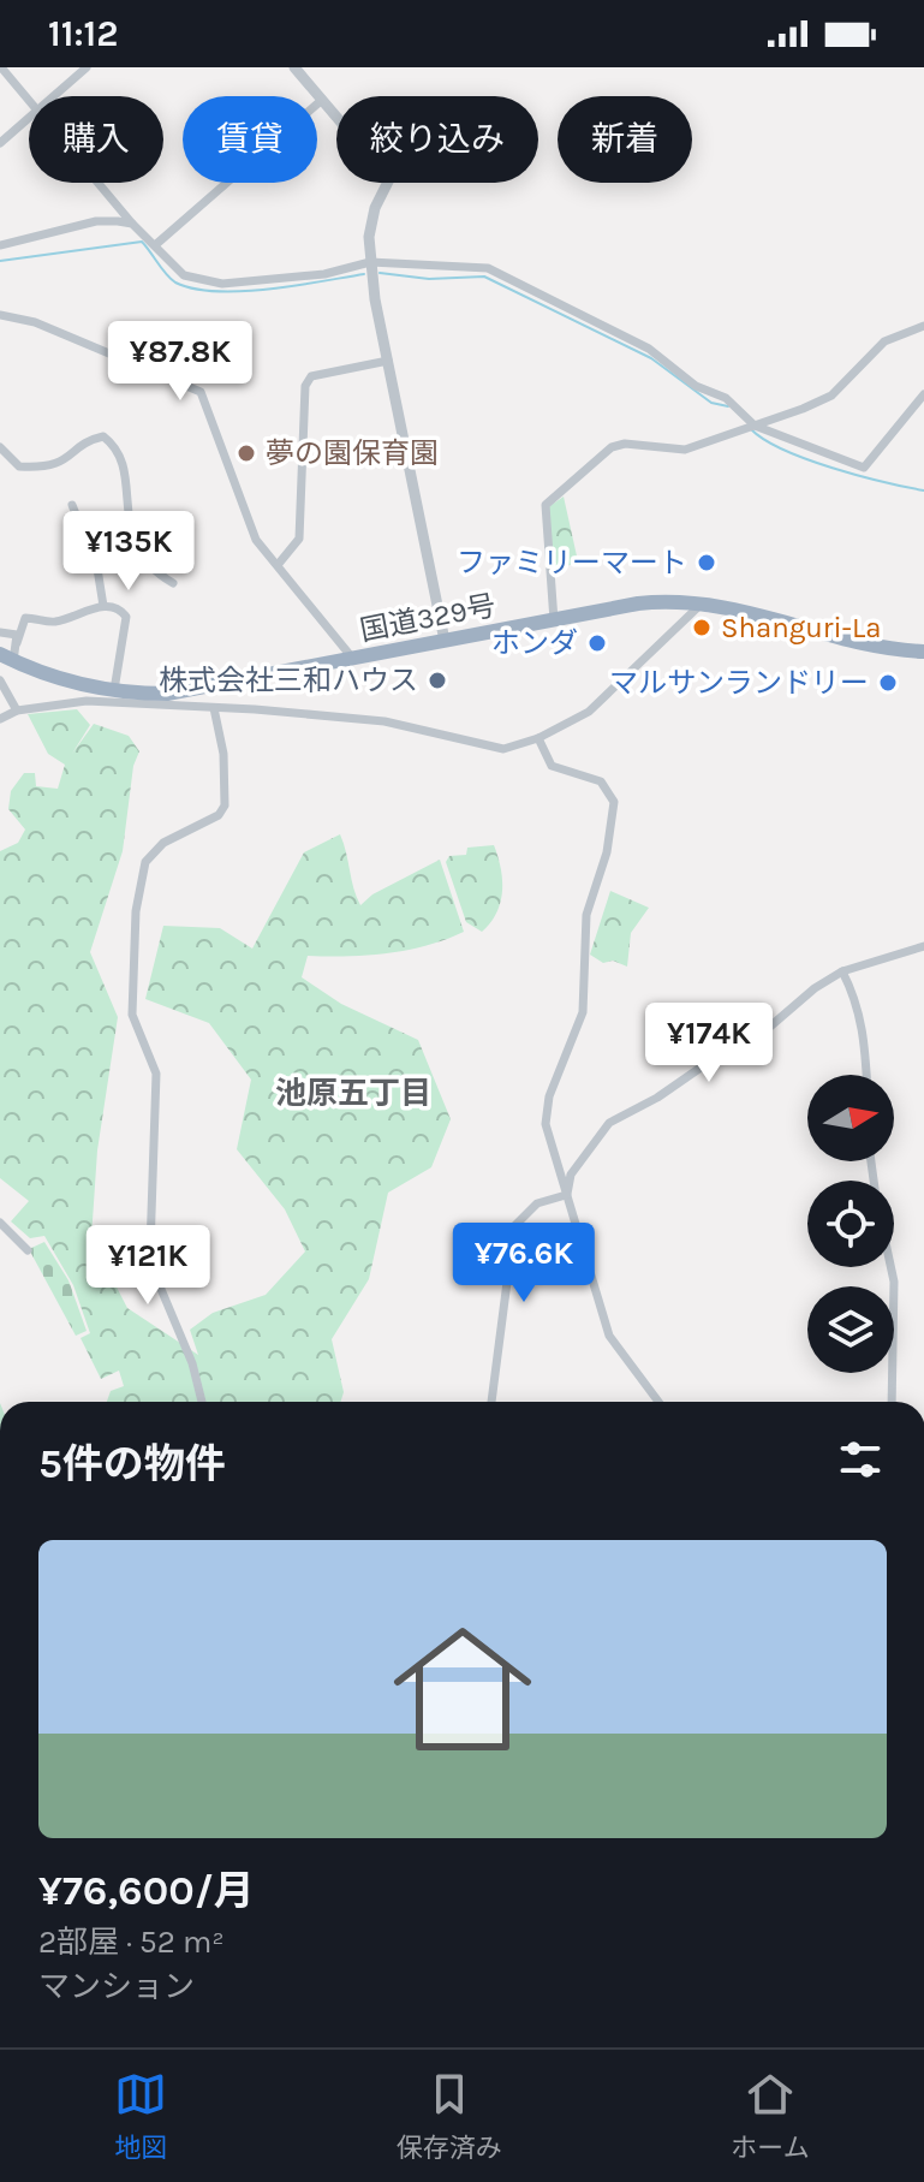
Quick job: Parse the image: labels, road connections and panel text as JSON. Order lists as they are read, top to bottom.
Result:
{
  "streets": {
    "highway": ["国道329号"]
  },
  "districts": ["池原五丁目"],
  "places": [
    "夢の園保育園",
    "ファミリーマート",
    "Shanguri-La",
    "ホンダ",
    "株式会社三和ハウス",
    "マルサンランドリー"
  ],
  "north": "right",
  "page": {
    "status": "11:12",
    "chip": [
      "購入",
      "賃貸",
      "絞り込み",
      "新着"
    ],
    "price": [
      "¥87.8K",
      "¥135K",
      "¥174K",
      "¥76.6K",
      "¥121K"
    ],
    "heading": "5件の物件",
    "list": [
      {
        "name": "¥76,600/月",
        "note": "2部屋 · 52 m² · マンション"
      }
    ],
    "tabs": ["地図", "保存済み", "ホーム"]
  }
}
